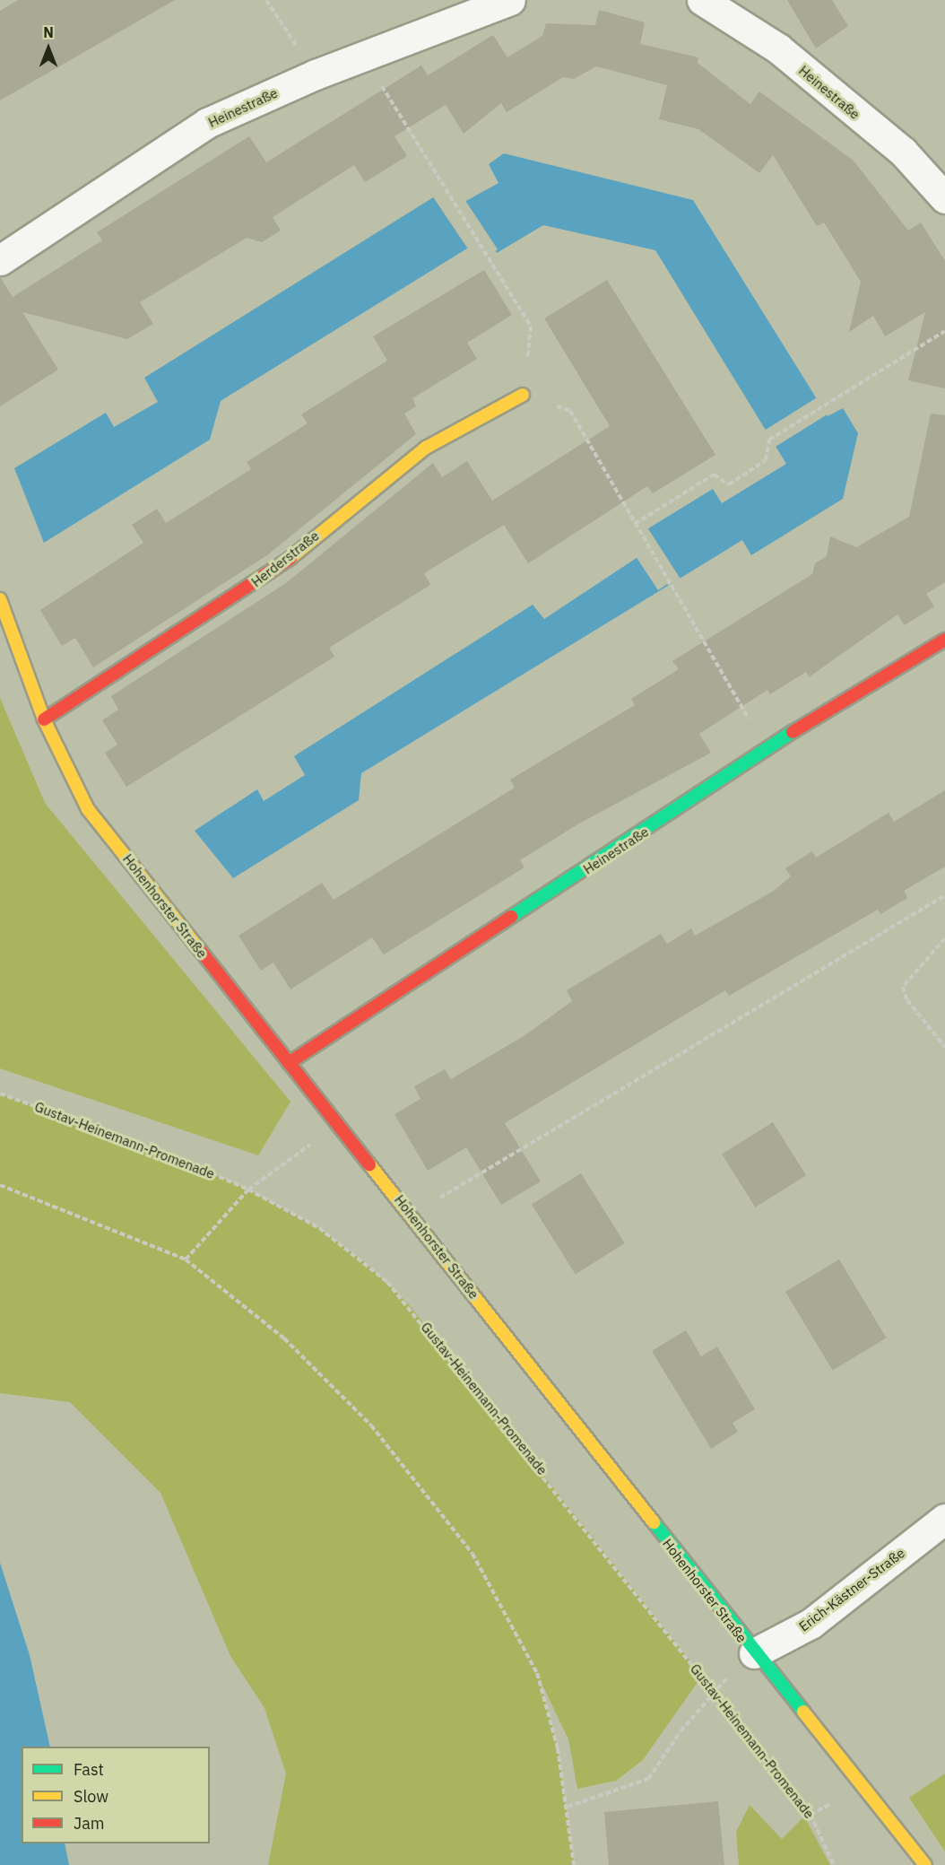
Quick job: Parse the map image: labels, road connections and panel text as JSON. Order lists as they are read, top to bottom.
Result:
{
  "streets": {
    "street": [
      "Heinestraße",
      "Herderstraße",
      "Hohenhorster Straße",
      "Erich-Kästner-Straße"
    ],
    "path": ["Gustav-Heinemann-Promenade"]
  },
  "crossings": [
    ["Heinestraße", "Hohenhorster Straße"],
    ["Herderstraße", "Hohenhorster Straße"],
    ["Hohenhorster Straße", "Erich-Kästner-Straße"]
  ],
  "legend": ["Fast", "Slow", "Jam"],
  "north": "top"
}
